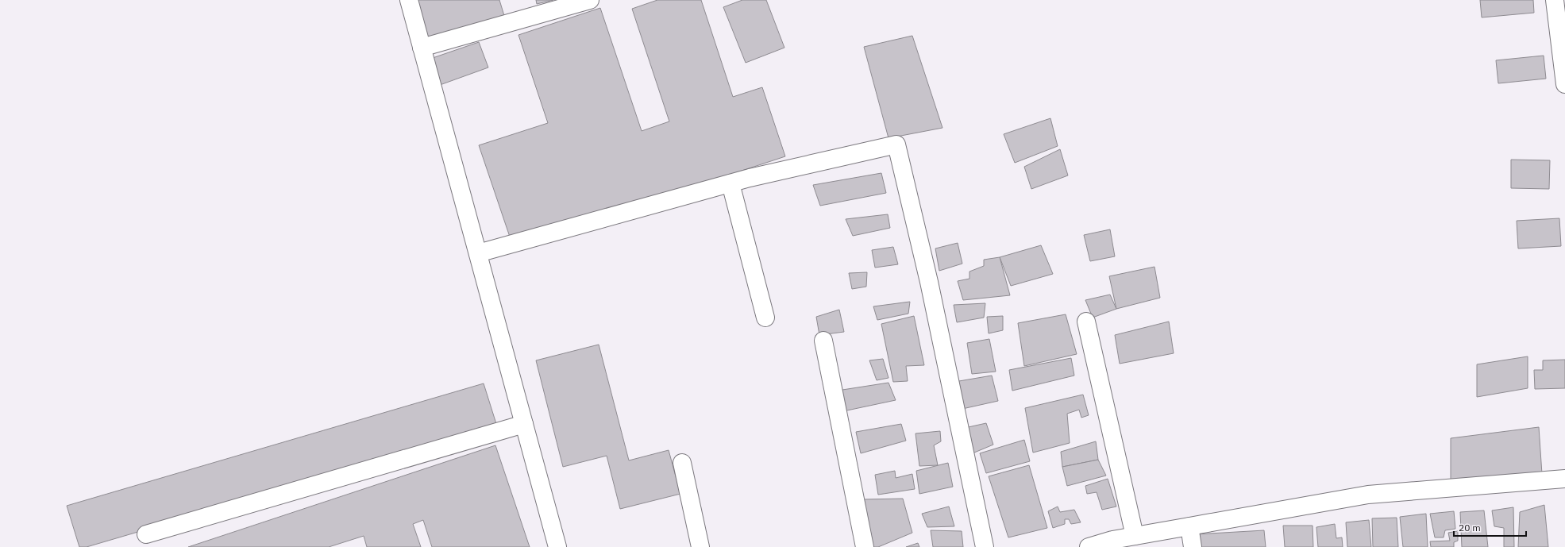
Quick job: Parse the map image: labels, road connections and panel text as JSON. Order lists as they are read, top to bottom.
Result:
{
  "scale_bar": "20 m"
}
